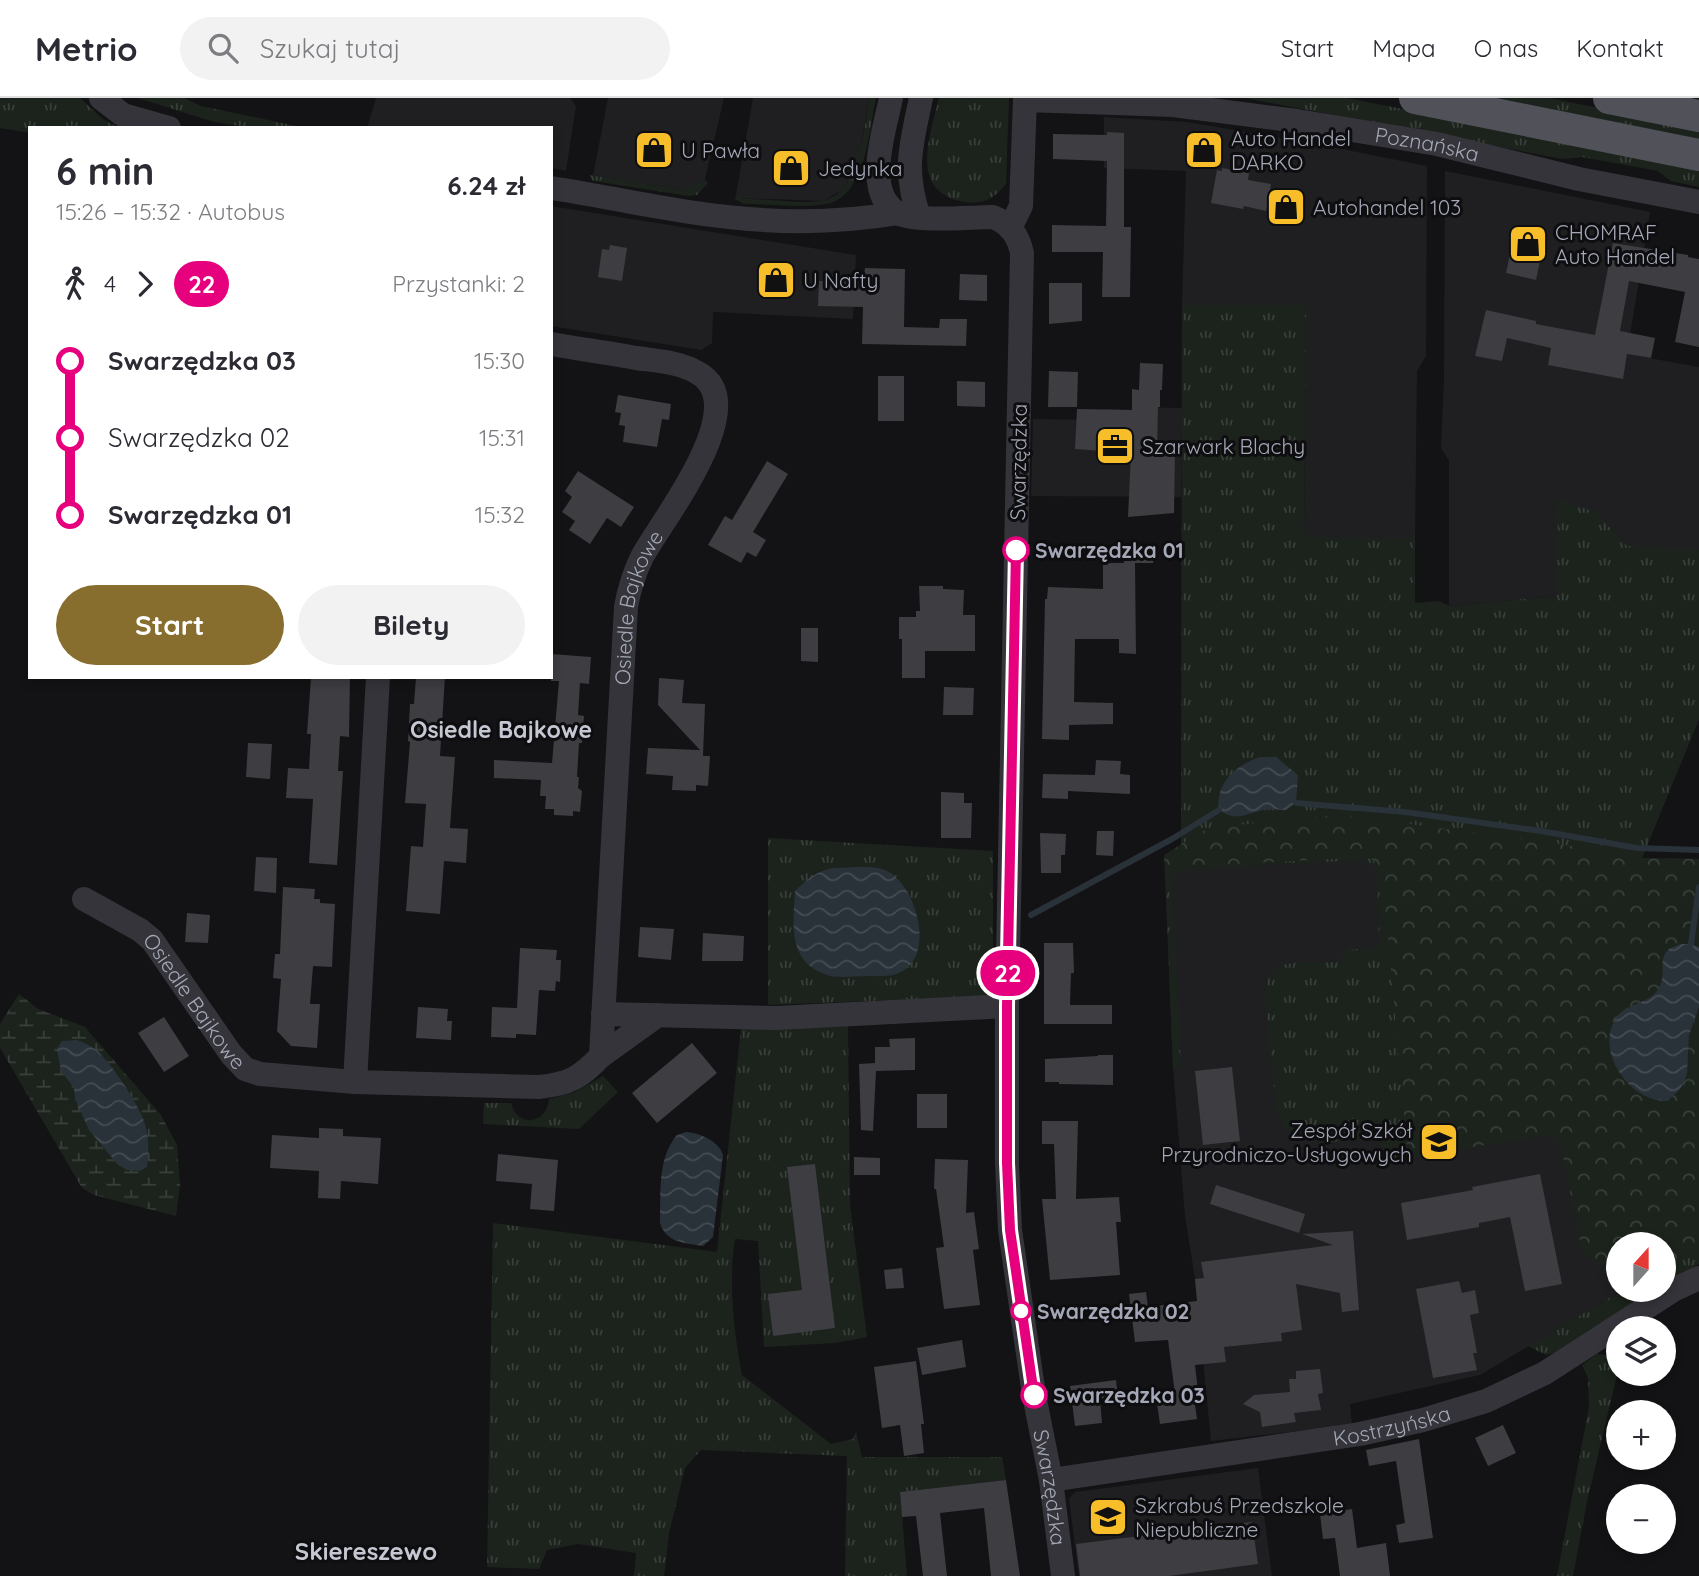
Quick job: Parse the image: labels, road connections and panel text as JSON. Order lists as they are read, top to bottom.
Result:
{
  "streets": {
    "main road": ["Poznańska"],
    "street": ["Swarzędzka", "Osiedle Bajkowe", "Kostrzyńska"]
  },
  "crossings": [
    ["Poznańska", "Swarzędzka"],
    ["Swarzędzka", "Kostrzyńska"]
  ],
  "districts": ["Osiedle Bajkowe", "Skiereszewo"],
  "places": {
    "shop": [
      "U Pawła",
      "Auto Handel DARKO",
      "Jedynka",
      "Autohandel 103",
      "CHOMRAF Auto Handel",
      "U Nafty"
    ],
    "office": ["Szarwark Blachy"],
    "other": ["Swarzędzka 01", "Swarzędzka 02", "Swarzędzka 03"],
    "school or university": ["Zespół Szkół Przyrodniczo-Usługowych", "Szkrabuś Przedszkole Niepubliczne"]
  },
  "lines": ["bus line 22"],
  "north": "top",
  "page": {
    "header": "Metrio",
    "search": "Szukaj tutaj",
    "nav": [
      "Start",
      "Mapa",
      "O nas",
      "Kontakt"
    ],
    "on_map": "22",
    "heading": ["6 min", "15:26 – 15:32 · Autobus", "6.24 zł"],
    "legs": ["4", "22", "Przystanki: 2"],
    "list": [
      {
        "name": "Swarzędzka 03",
        "value": "15:30"
      },
      {
        "name": "Swarzędzka 02",
        "value": "15:31"
      },
      {
        "name": "Swarzędzka 01",
        "value": "15:32"
      }
    ],
    "buttons": ["Start", "Bilety"],
    "map_buttons": ["+", "−"]
  }
}
